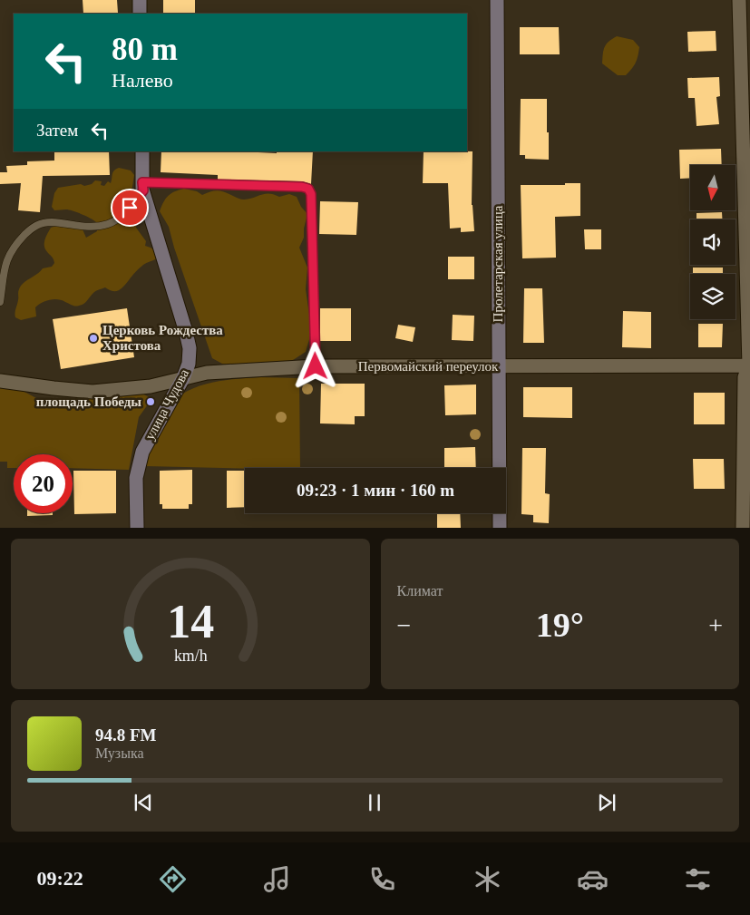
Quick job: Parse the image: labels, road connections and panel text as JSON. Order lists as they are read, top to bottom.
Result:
{
  "streets": {
    "street": ["Пролетарская улица", "Первомайский переулок", "улица Чудова"]
  },
  "crossings": [
    ["Пролетарская улица", "Первомайский переулок"],
    ["Первомайский переулок", "улица Чудова"]
  ],
  "places": ["Церковь Рождества Христова", "площадь Победы"],
  "north": "bottom",
  "page": {
    "turn": ["80 m", "Налево"],
    "then": "Затем",
    "limit": "20",
    "trip": "09:23 · 1 мин · 160 m",
    "tile": "Климат",
    "heat": ["−", "19°", "+"],
    "song": ["94.8 FM", "Музыка"],
    "tabs": "09:22",
    "gauge": ["14", "km/h"]
  }
}
